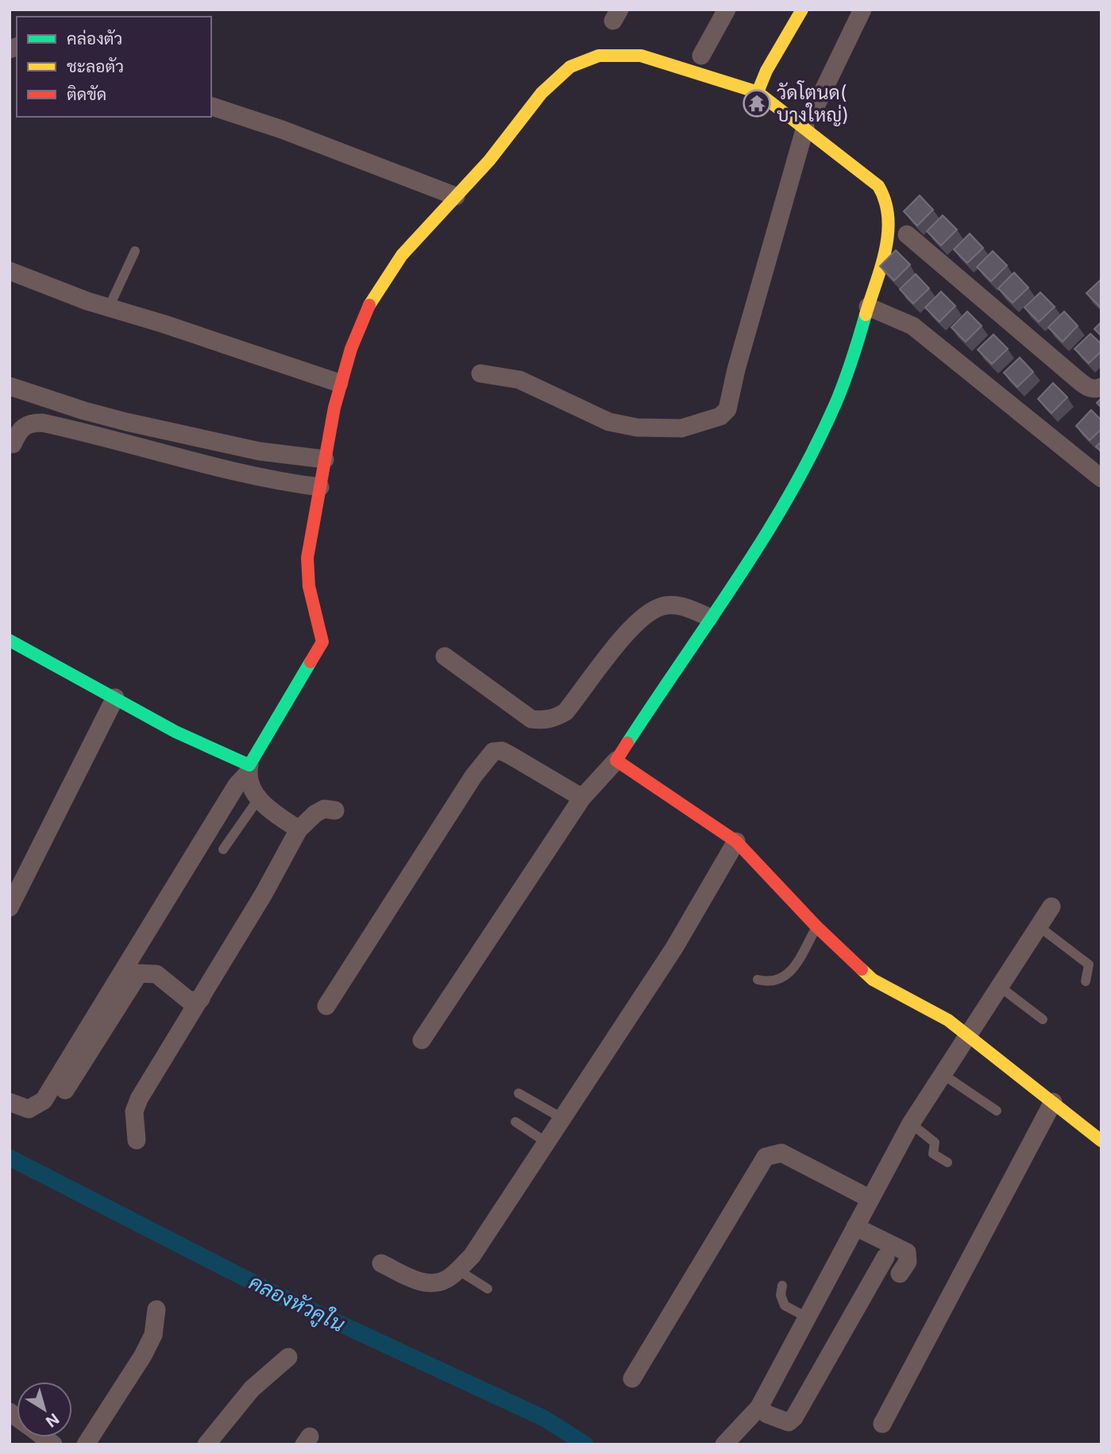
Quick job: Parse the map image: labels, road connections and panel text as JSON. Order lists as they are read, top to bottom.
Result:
{
  "water": ["คลองหัวคูใน"],
  "places": {
    "temple": ["วัดโตนด( บางใหญ่)"]
  },
  "legend": ["คล่องตัว", "ชะลอตัว", "ติดขัด"],
  "north": "bottom right"
}
